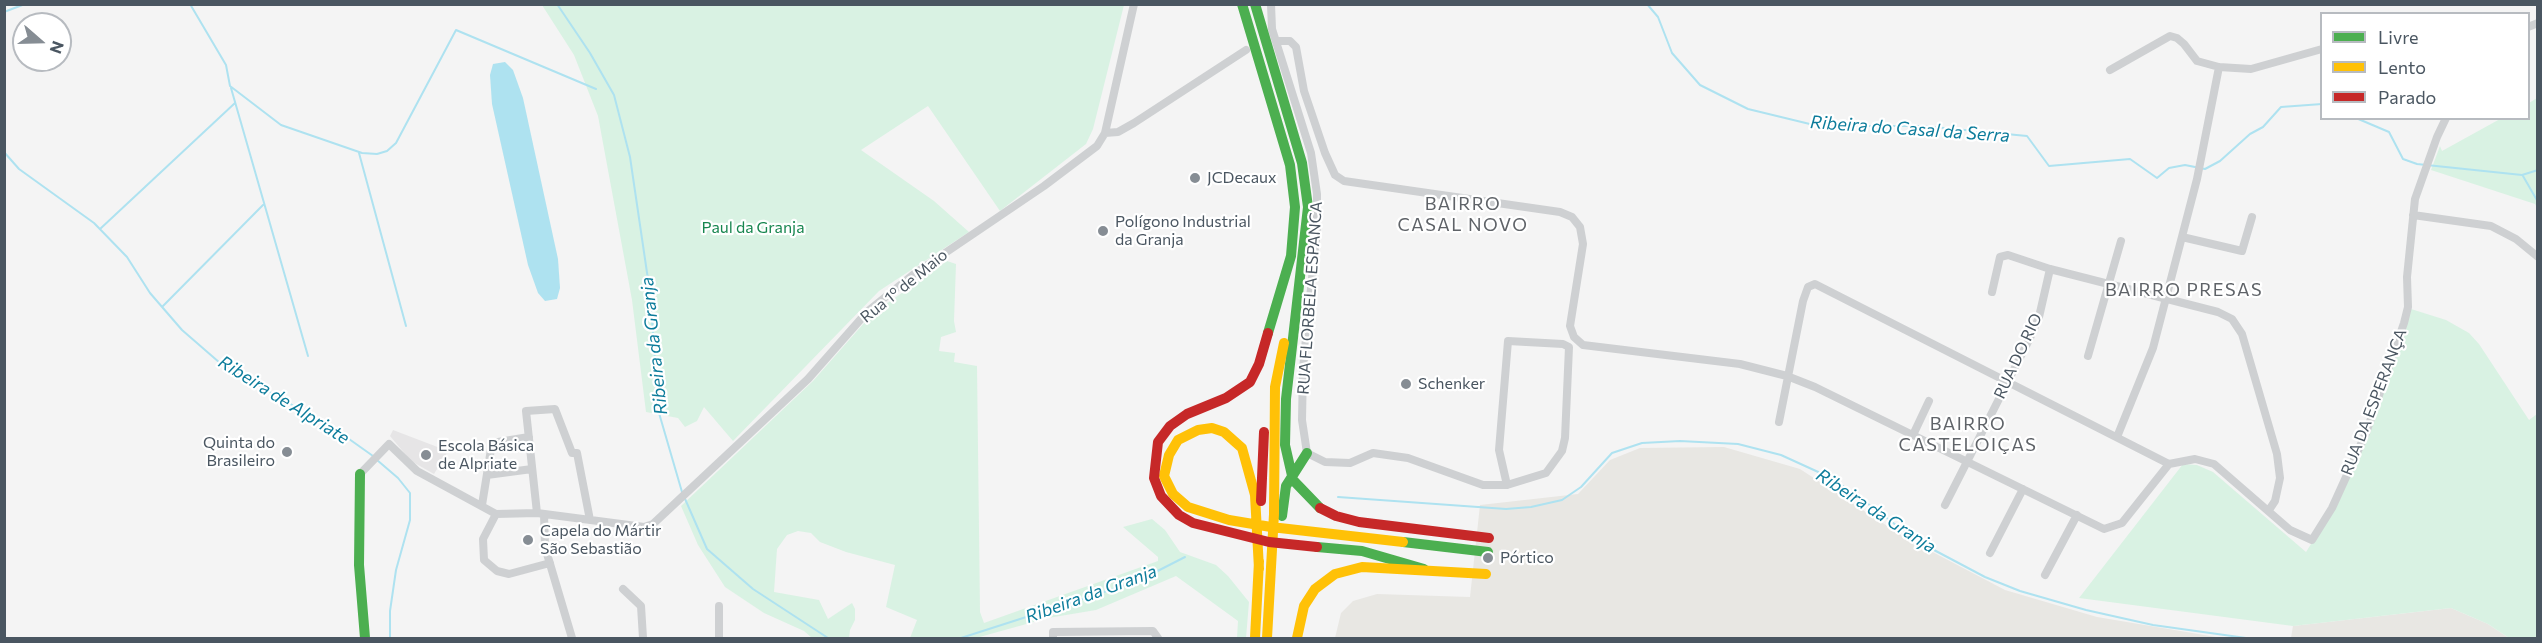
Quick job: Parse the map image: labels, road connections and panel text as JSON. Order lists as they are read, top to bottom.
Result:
{
  "streets": {
    "street": [
      "Rua 1º de Maio",
      "RUA FLORBELA ESPANCA",
      "RUA DO RIO",
      "RUA DA ESPERANÇA"
    ]
  },
  "districts": ["BAIRRO CASAL NOVO", "BAIRRO PRESAS", "BAIRRO CASTELOIÇAS"],
  "water": ["Ribeira do Casal da Serra", "Ribeira da Granja", "Ribeira de Alpriate"],
  "parks": ["Paul da Granja"],
  "places": [
    "JCDecaux",
    "Polígono Industrial da Granja",
    "Schenker",
    "Quinta do Brasileiro",
    "Escola Básica de Alpriate",
    "Capela do Mártir São Sebastião",
    "Pórtico"
  ],
  "legend": ["Livre", "Lento", "Parado"],
  "north": "right"
}
